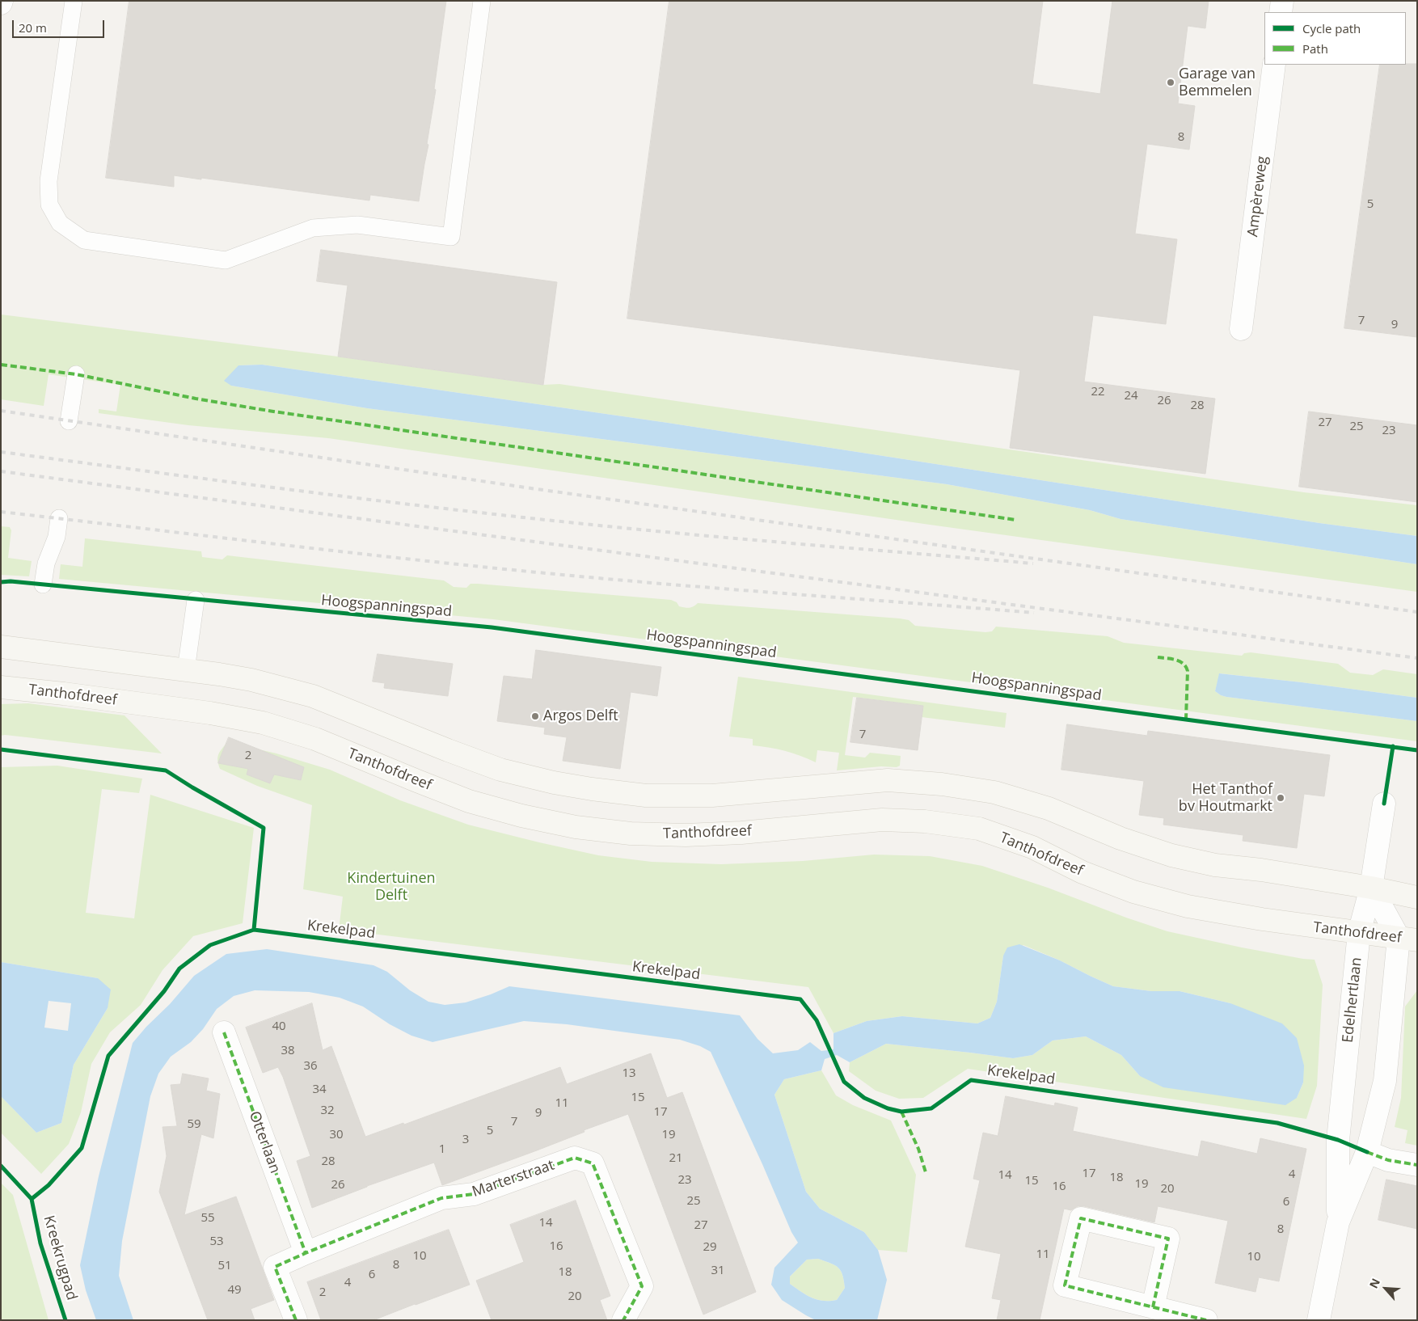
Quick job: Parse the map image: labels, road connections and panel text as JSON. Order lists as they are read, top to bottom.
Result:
{
  "streets": {
    "street": [
      "Ampèreweg",
      "Tanthofdreef",
      "Edelhertlaan",
      "Otterlaan",
      "Marterstraat"
    ],
    "cycle path": ["Hoogspanningspad", "Krekelpad", "Kreekrugpad"]
  },
  "crossings": [
    ["Tanthofdreef", "Edelhertlaan"],
    ["Otterlaan", "Marterstraat"]
  ],
  "parks": ["Kindertuinen Delft"],
  "places": ["Garage van Bemmelen", "Argos Delft", "Het Tanthof bv Houtmarkt"],
  "house_numbers": [
    "8",
    "5",
    "7",
    "9",
    "22",
    "24",
    "26",
    "28",
    "27",
    "25",
    "23",
    "7",
    "2",
    "40",
    "38",
    "36",
    "13",
    "34",
    "15",
    "11",
    "32",
    "17",
    "9",
    "7",
    "59",
    "5",
    "30",
    "19",
    "3",
    "1",
    "21",
    "28",
    "17",
    "4",
    "14",
    "18",
    "23",
    "15",
    "19",
    "26",
    "16",
    "20",
    "25",
    "6",
    "55",
    "14",
    "27",
    "8",
    "53",
    "16",
    "29",
    "11",
    "10",
    "10",
    "8",
    "51",
    "31",
    "18",
    "6",
    "4",
    "49",
    "2",
    "20"
  ],
  "legend": ["Cycle path", "Path"],
  "scale_bar": "20 m",
  "north": "top left"
}
